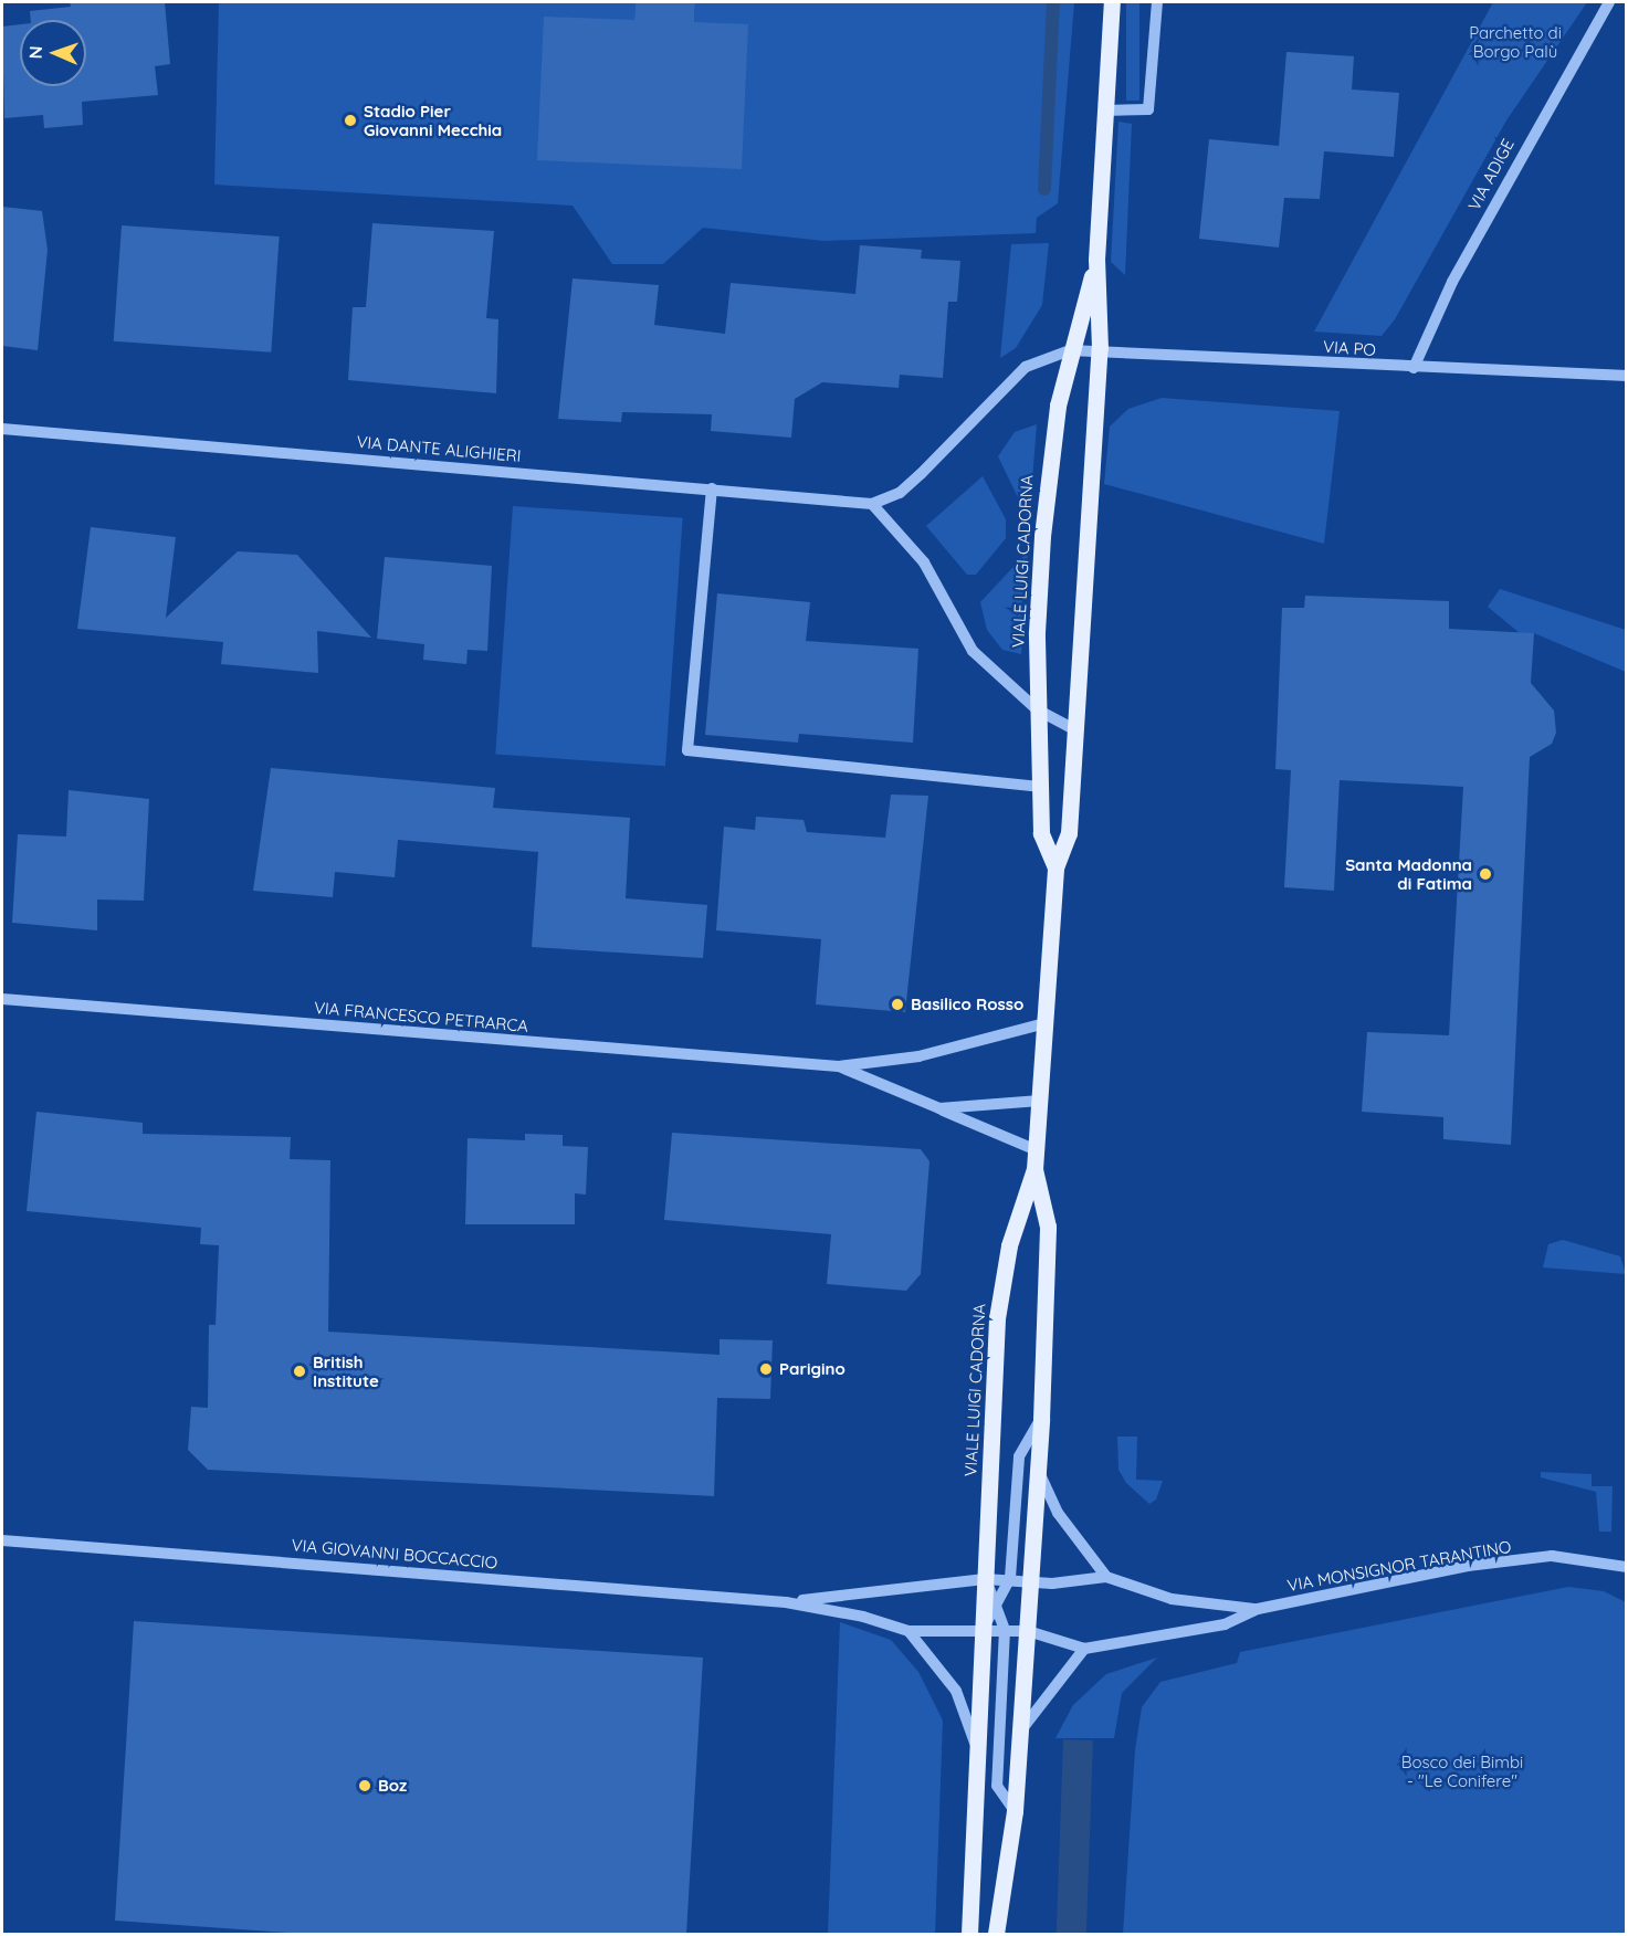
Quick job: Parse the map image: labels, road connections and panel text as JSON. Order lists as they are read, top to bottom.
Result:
{
  "streets": {
    "main road": ["VIALE LUIGI CADORNA"],
    "street": [
      "VIA ADIGE",
      "VIA PO",
      "VIA DANTE ALIGHIERI",
      "VIA FRANCESCO PETRARCA",
      "VIA GIOVANNI BOCCACCIO",
      "VIA MONSIGNOR TARANTINO"
    ]
  },
  "crossings": [
    ["VIA ADIGE", "VIA PO"],
    ["VIA PO", "VIALE LUIGI CADORNA"],
    ["VIALE LUIGI CADORNA", "VIA FRANCESCO PETRARCA"],
    ["VIALE LUIGI CADORNA", "VIA GIOVANNI BOCCACCIO"],
    ["VIALE LUIGI CADORNA", "VIA MONSIGNOR TARANTINO"],
    ["VIA GIOVANNI BOCCACCIO", "VIA MONSIGNOR TARANTINO"]
  ],
  "parks": ["Parchetto di Borgo Palù", "Bosco dei Bimbi - \"Le Conifere\""],
  "places": [
    "Stadio Pier Giovanni Mecchia",
    "Santa Madonna di Fatima",
    "Basilico Rosso",
    "Parigino",
    "British Institute",
    "Boz"
  ],
  "north": "left"
}
